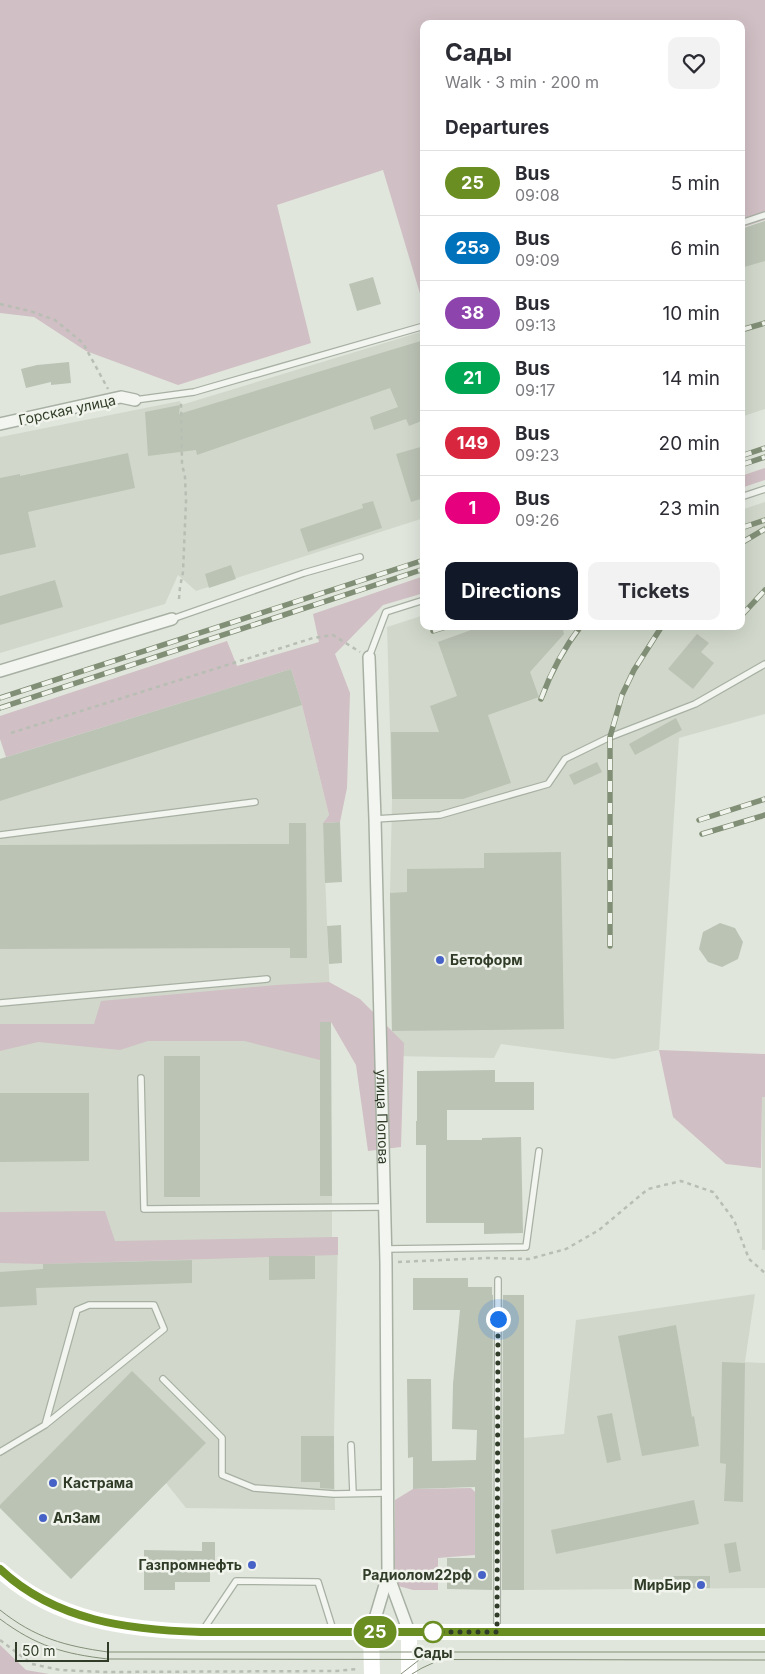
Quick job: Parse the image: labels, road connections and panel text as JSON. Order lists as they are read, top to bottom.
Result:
{
  "streets": {
    "main road": ["улица Попова"],
    "street": ["Горская улица"]
  },
  "places": [
    "Бетоформ",
    "Кастрама",
    "АлЗам",
    "Газпромнефть",
    "Радиолом22рф",
    "МирБир",
    "Сады"
  ],
  "lines": ["bus line 25"],
  "scale_bar": "50 m",
  "page": {
    "on_map": "25",
    "heading": [
      ["Сады", "Walk · 3 min · 200 m"],
      "Departures"
    ],
    "list": [
      {
        "mark": "25",
        "name": "Bus",
        "note": "09:08",
        "value": "5 min"
      },
      {
        "mark": "25э",
        "name": "Bus",
        "note": "09:09",
        "value": "6 min"
      },
      {
        "mark": "38",
        "name": "Bus",
        "note": "09:13",
        "value": "10 min"
      },
      {
        "mark": "21",
        "name": "Bus",
        "note": "09:17",
        "value": "14 min"
      },
      {
        "mark": "149",
        "name": "Bus",
        "note": "09:23",
        "value": "20 min"
      },
      {
        "mark": "1",
        "name": "Bus",
        "note": "09:26",
        "value": "23 min"
      }
    ],
    "buttons": ["Directions", "Tickets"],
    "scale": "50 m"
  }
}
